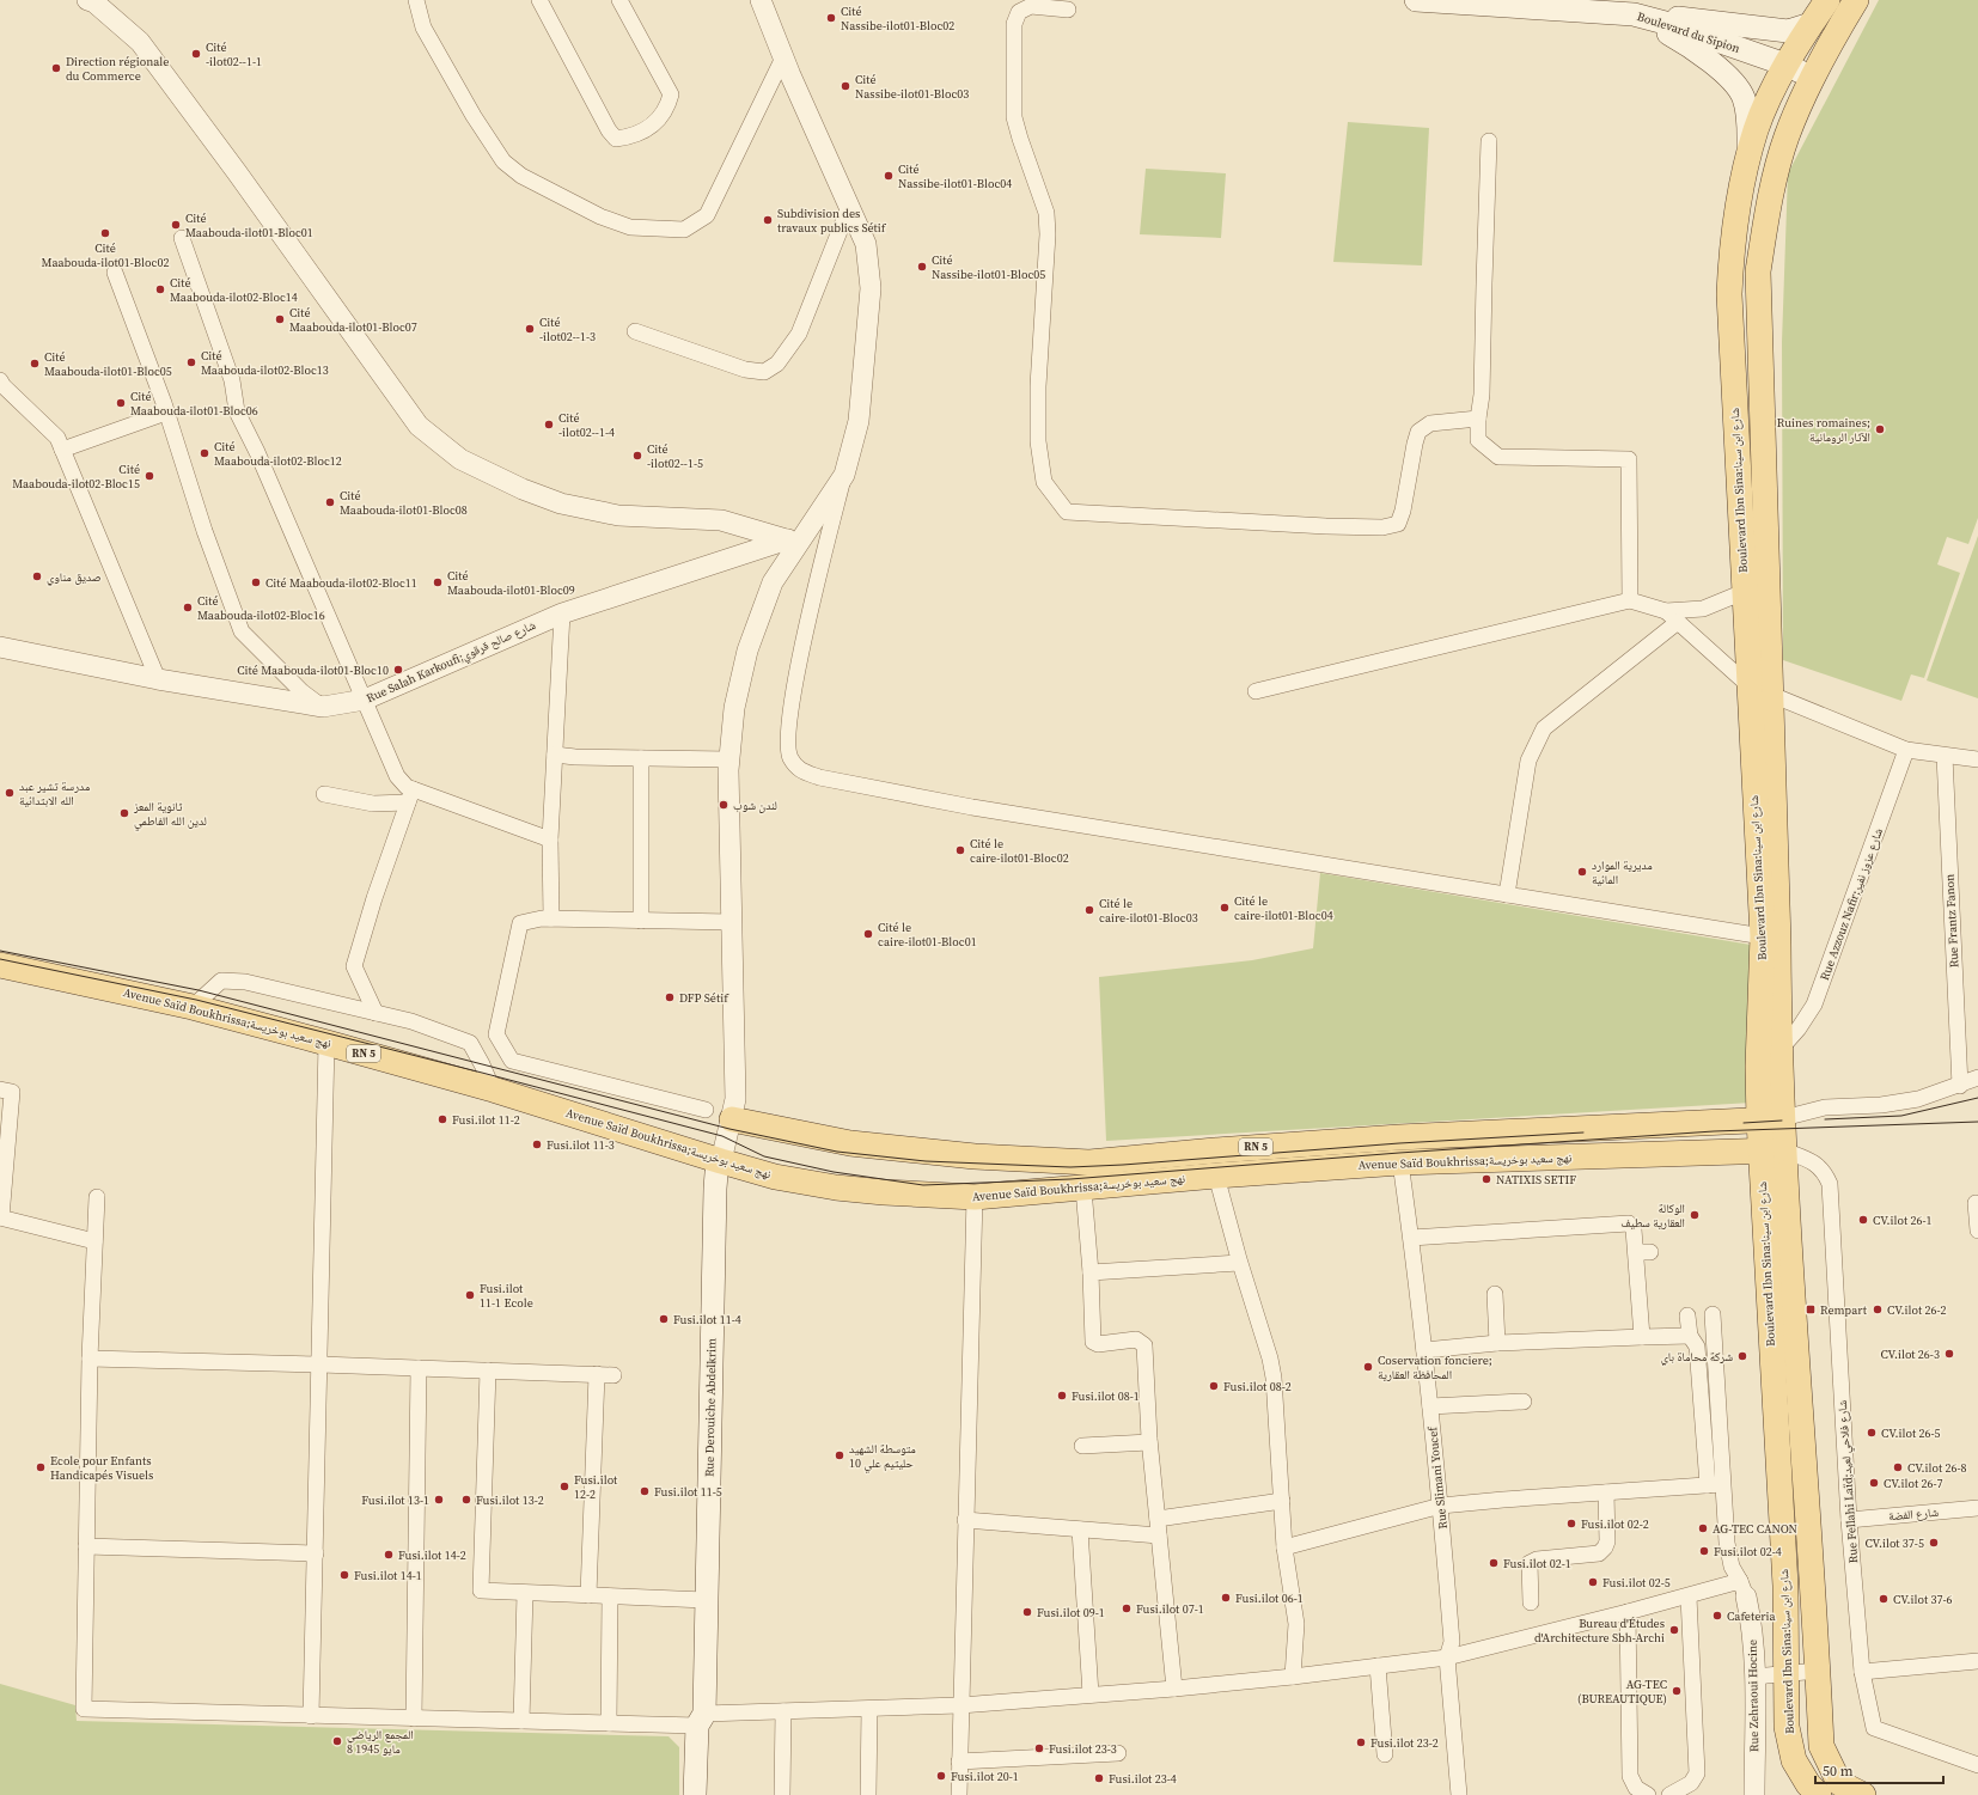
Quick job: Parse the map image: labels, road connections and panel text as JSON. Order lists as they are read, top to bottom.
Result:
{
  "streets": {
    "main road": [
      "Boulevard du Sipion",
      "Boulevard Ibn Sina:شارع ابن سينا",
      "Avenue Saïd Boukhrissa;نهج سعيد بوخريسة",
      "RN 5",
      "Rue Derouiche Abdelkrim"
    ],
    "street": [
      "Rue Salah Karkoufi;شارع صالح قرقوي",
      "Rue Azzouz Nafir;شارع عزوز نفير",
      "Rue Frantz Fanon",
      "Rue Slimani Youcef",
      "Rue Fellahi Laïd;شارع فلاحي لعيد",
      "شارع الفضة",
      "Rue Zehraoui Hocine"
    ]
  },
  "crossings": [
    ["Boulevard du Sipion", "Boulevard Ibn Sina:شارع ابن سينا"],
    ["Boulevard Ibn Sina:شارع ابن سينا", "Rue Azzouz Nafir;شارع عزوز نفير"],
    ["Boulevard Ibn Sina:شارع ابن سينا", "Avenue Saïd Boukhrissa;نهج سعيد بوخريسة"],
    ["Boulevard Ibn Sina:شارع ابن سينا", "Rue Fellahi Laïd;شارع فلاحي لعيد"],
    ["Avenue Saïd Boukhrissa;نهج سعيد بوخريسة", "Rue Derouiche Abdelkrim"],
    ["Avenue Saïd Boukhrissa;نهج سعيد بوخريسة", "Rue Slimani Youcef"],
    ["Avenue Saïd Boukhrissa;نهج سعيد بوخريسة", "Rue Fellahi Laïd;شارع فلاحي لعيد"],
    ["Rue Fellahi Laïd;شارع فلاحي لعيد", "شارع الفضة"]
  ],
  "places": {
    "other": [
      "Cité Nassibe-ilot01-Bloc02",
      "Cité -ilot02--1-1",
      "Direction régionale du Commerce",
      "Cité Nassibe-ilot01-Bloc03",
      "Cité Nassibe-ilot01-Bloc04",
      "Subdivision des travaux publics Sétif",
      "Cité Maabouda-ilot01-Bloc01",
      "Cité Maabouda-ilot01-Bloc02",
      "Cité Nassibe-ilot01-Bloc05",
      "Cité Maabouda-ilot02-Bloc14",
      "Cité Maabouda-ilot01-Bloc07",
      "Cité -ilot02--1-3",
      "Cité Maabouda-ilot02-Bloc13",
      "Cité Maabouda-ilot01-Bloc05",
      "Cité Maabouda-ilot01-Bloc06",
      "Cité -ilot02--1-4",
      "Ruines romaines; الآثار الرومانية",
      "Cité Maabouda-ilot02-Bloc12",
      "Cité -ilot02--1-5",
      "Cité Maabouda-ilot02-Bloc15",
      "Cité Maabouda-ilot01-Bloc08",
      "صديق مناوي",
      "Cité Maabouda-ilot02-Bloc11",
      "Cité Maabouda-ilot01-Bloc09",
      "Cité Maabouda-ilot02-Bloc16",
      "Cité Maabouda-ilot01-Bloc10",
      "مدرسة تشير عبد الله الابتدائية",
      "لندن شوب",
      "ثانوية المعز لدين الله الفاطمي",
      "Cité le caire-ilot01-Bloc02",
      "مديرية الموارد المائية",
      "Cité le caire-ilot01-Bloc04",
      "Cité le caire-ilot01-Bloc03",
      "Cité le caire-ilot01-Bloc01",
      "DFP Sétif",
      "Fusi.ilot 11-2",
      "Fusi.ilot 11-3",
      "NATIXIS SETIF",
      "الوكالة العقارية سطيف",
      "CV.ilot 26-1",
      "Fusi.ilot 11-1 Ecole",
      "CV.ilot 26-2",
      "Fusi.ilot 11-4",
      "CV.ilot 26-3",
      "شركة محاماة باي",
      "Coservation fonciere; المحافظة العقارية",
      "Fusi.ilot 08-2",
      "Fusi.ilot 08-1",
      "CV.ilot 26-5",
      "متوسطة الشهيد حليتيم علي 10",
      "Ecole pour Enfants Handicapés Visuels",
      "CV.ilot 26-8",
      "CV.ilot 26-7",
      "Fusi.ilot 12-2",
      "Fusi.ilot 11-5",
      "Fusi.ilot 13-1",
      "Fusi.ilot 13-2",
      "Fusi.ilot 02-2",
      "AG-TEC CANON",
      "CV.ilot 37-5",
      "Fusi.ilot 02-4",
      "Fusi.ilot 14-2",
      "Fusi.ilot 02-1",
      "Fusi.ilot 14-1",
      "Fusi.ilot 02-5",
      "Fusi.ilot 06-1",
      "CV.ilot 37-6",
      "Fusi.ilot 07-1",
      "Fusi.ilot 09-1",
      "Cafeteria",
      "Bureau d'Études d'Architecture Sbh-Archi",
      "AG-TEC (BUREAUTIQUE)",
      "المجمع الرياضي 8 مايو 1945",
      "Fusi.ilot 23-2",
      "Fusi.ilot 23-3",
      "Fusi.ilot 20-1",
      "Fusi.ilot 23-4"
    ],
    "transit": ["Rempart"]
  },
  "scale_bar": "50 m"
}
